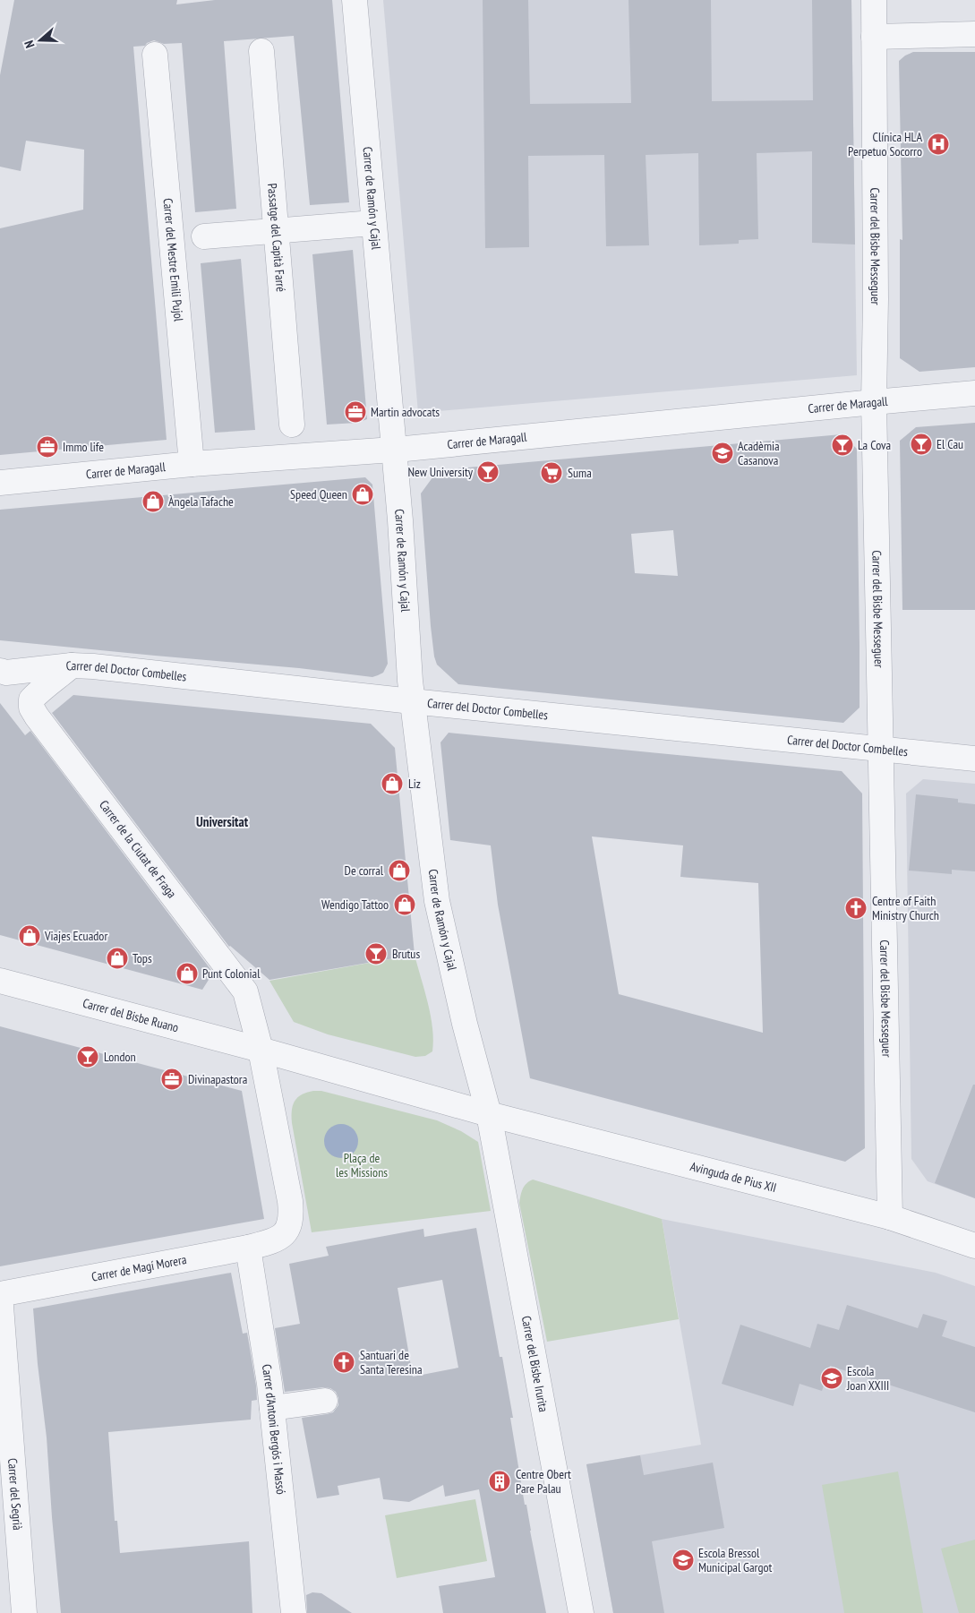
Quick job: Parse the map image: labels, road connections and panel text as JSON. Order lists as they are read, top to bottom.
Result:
{
  "streets": {
    "street": [
      "Carrer de Ramón y Cajal",
      "Passatge del Capità Farré",
      "Carrer del Bisbe Messeguer",
      "Carrer del Mestre Emili Pujol",
      "Carrer de Maragall",
      "Carrer del Doctor Combelles",
      "Carrer de la Ciutat de Fraga",
      "Carrer del Bisbe Ruano",
      "Avinguda de Pius XII",
      "Carrer de Magí Morera",
      "Carrer del Bisbe Irurita",
      "Carrer d'Antoni Bergós i Massó",
      "Carrer del Segrià"
    ]
  },
  "crossings": [
    ["Carrer de Ramón y Cajal", "Carrer de Maragall"],
    ["Carrer de Ramón y Cajal", "Carrer del Doctor Combelles"],
    ["Carrer de Ramón y Cajal", "Avinguda de Pius XII"],
    ["Carrer de Ramón y Cajal", "Carrer del Bisbe Irurita"],
    ["Carrer del Bisbe Messeguer", "Carrer de Maragall"],
    ["Carrer del Bisbe Messeguer", "Carrer del Doctor Combelles"],
    ["Carrer del Bisbe Messeguer", "Avinguda de Pius XII"],
    ["Carrer del Mestre Emili Pujol", "Carrer de Maragall"],
    ["Carrer del Doctor Combelles", "Carrer de la Ciutat de Fraga"],
    ["Carrer de la Ciutat de Fraga", "Carrer del Bisbe Ruano"],
    ["Carrer de la Ciutat de Fraga", "Carrer de Magí Morera"],
    ["Carrer del Bisbe Ruano", "Carrer de Magí Morera"],
    ["Avinguda de Pius XII", "Carrer del Bisbe Irurita"],
    ["Carrer de Magí Morera", "Carrer d'Antoni Bergós i Massó"],
    ["Carrer de Magí Morera", "Carrer del Segrià"]
  ],
  "districts": ["Universitat"],
  "parks": ["Plaça de les Missions"],
  "places": {
    "hospital": ["Clínica HLA Perpetuo Socorro"],
    "office": ["Martin advocats", "Immo life", "Divinapastora"],
    "bar": [
      "El Cau",
      "La Cova",
      "New University",
      "Brutus",
      "London"
    ],
    "school or university": ["Acadèmia Casanova", "Escola Joan XXIII", "Escola Bressol Municipal Gargot"],
    "supermarket": ["Suma"],
    "shop": [
      "Speed Queen",
      "Àngela Tafache",
      "Liz",
      "De corral",
      "Wendigo Tattoo",
      "Viajes Ecuador",
      "Tops",
      "Punt Colonial"
    ],
    "church": ["Centre of Faith Ministry Church", "Santuari de Santa Teresina"],
    "building": ["Centre Obert Pare Palau"]
  },
  "north": "left"
}
